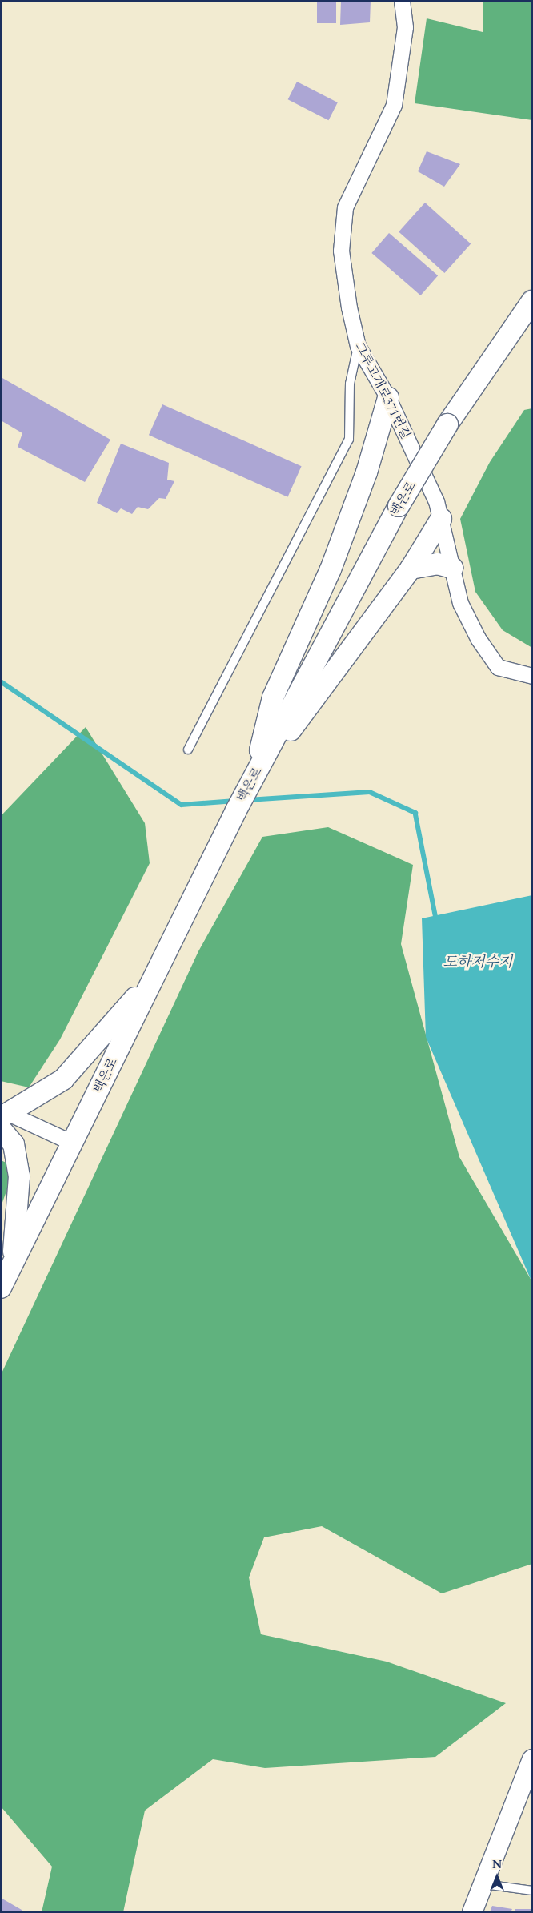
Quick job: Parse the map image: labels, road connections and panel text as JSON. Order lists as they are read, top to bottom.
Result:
{
  "streets": {
    "main road": ["백은로"],
    "street": ["그루고개로371번길"]
  },
  "water": ["도하저수지"],
  "north": "top"
}
